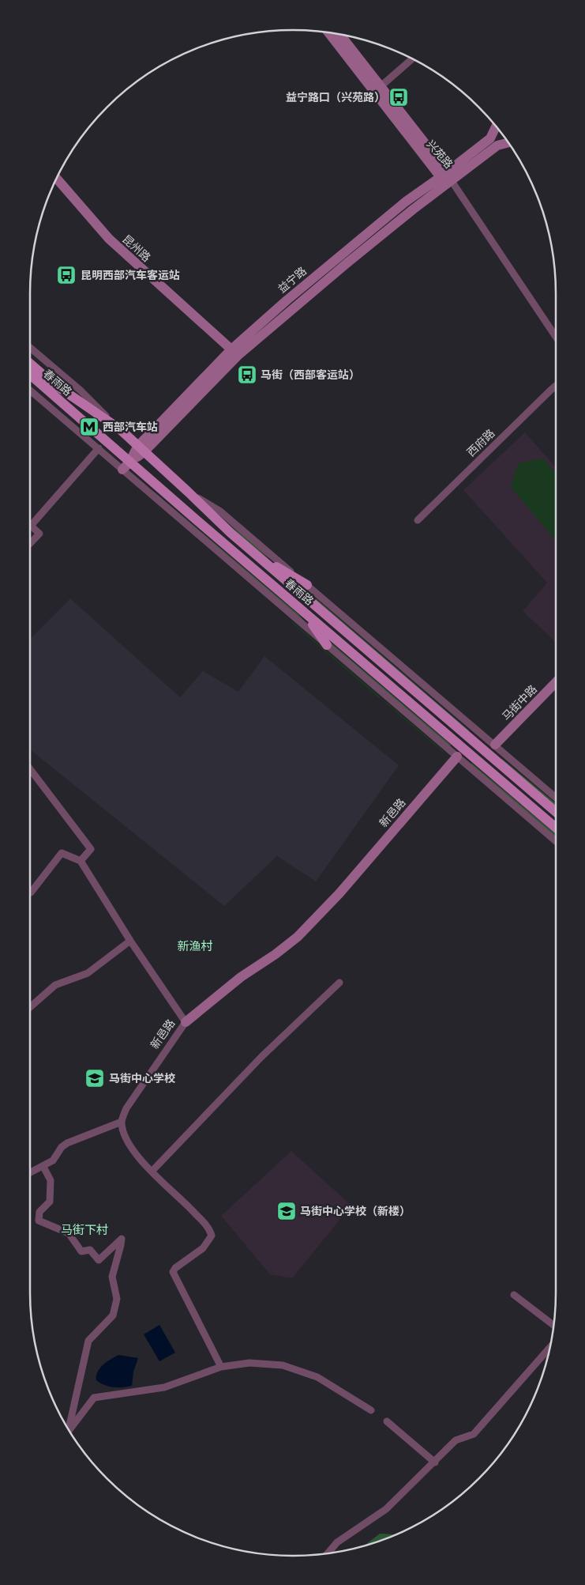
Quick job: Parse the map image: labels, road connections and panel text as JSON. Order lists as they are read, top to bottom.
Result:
{
  "streets": {
    "main road": [
      "兴苑路",
      "昆州路",
      "益宁路",
      "春雨路",
      "马街中路",
      "新邑路"
    ],
    "street": ["西府路"]
  },
  "crossings": [
    ["兴苑路", "益宁路"],
    ["昆州路", "益宁路"],
    ["益宁路", "春雨路"]
  ],
  "districts": ["新渔村", "马街下村"],
  "places": {
    "bus stop": ["益宁路口（兴苑路）", "昆明西部汽车客运站", "马街（西部客运站）"],
    "metro station": ["西部汽车站"],
    "school or university": ["马街中心学校", "马街中心学校（新楼）"]
  }
}
